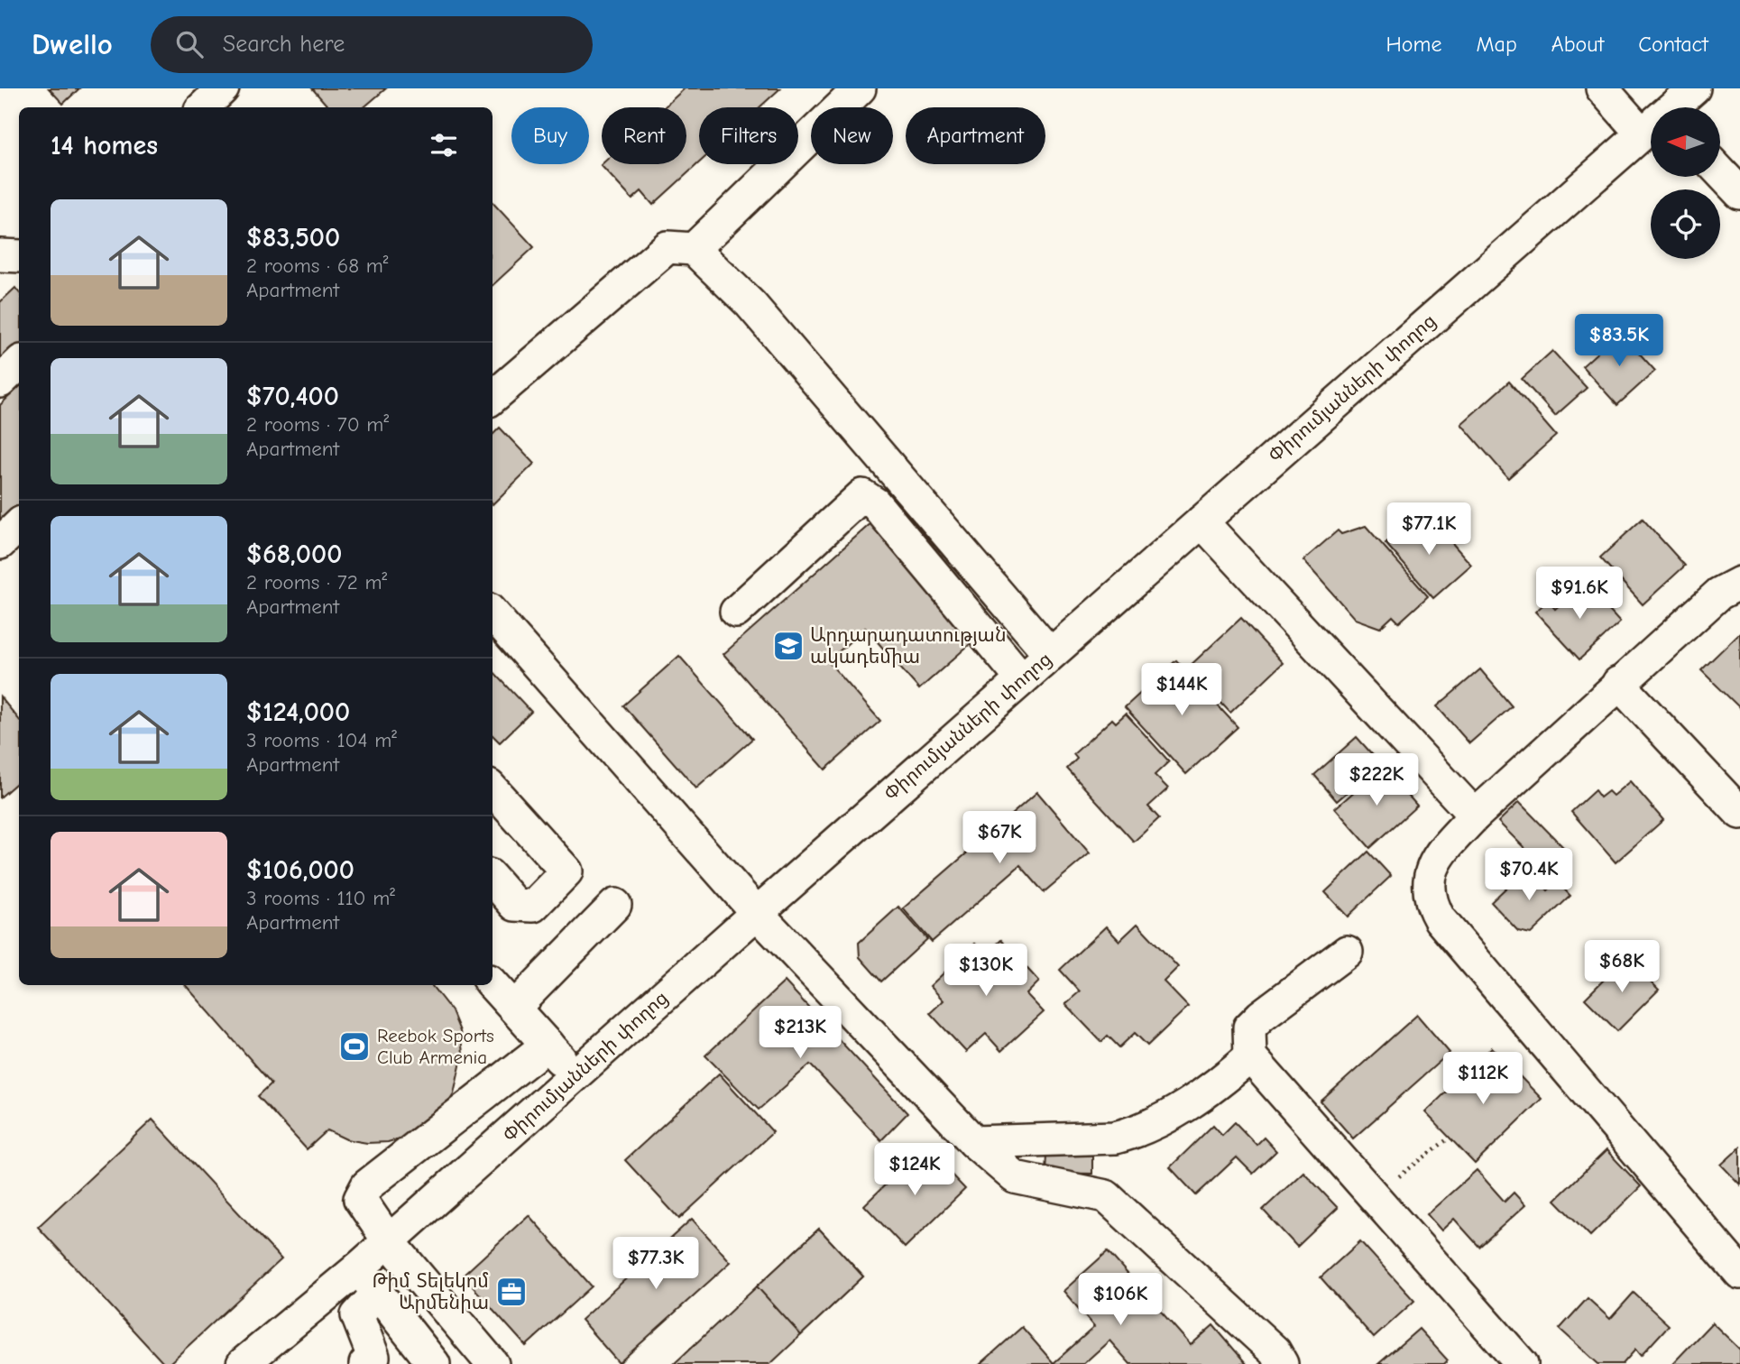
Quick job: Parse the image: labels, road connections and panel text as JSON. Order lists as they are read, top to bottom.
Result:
{
  "streets": {
    "street": ["Փիրումյանների փողոց"]
  },
  "places": {
    "school or university": ["Արդարադատության ակադեմիա"],
    "sports": ["Reebok Sports Club Armenia"],
    "office": ["Թիմ Տելեկոմ Արմենիա"]
  },
  "north": "left",
  "page": {
    "header": "Dwello",
    "search": "Search here",
    "nav": [
      "Home",
      "Map",
      "About",
      "Contact"
    ],
    "chip": [
      "Buy",
      "Rent",
      "Filters",
      "New",
      "Apartment"
    ],
    "heading": "14 homes",
    "list": [
      {
        "name": "$83,500",
        "note": "2 rooms · 68 m² · Apartment"
      },
      {
        "name": "$70,400",
        "note": "2 rooms · 70 m² · Apartment"
      },
      {
        "name": "$68,000",
        "note": "2 rooms · 72 m² · Apartment"
      },
      {
        "name": "$124,000",
        "note": "3 rooms · 104 m² · Apartment"
      },
      {
        "name": "$106,000",
        "note": "3 rooms · 110 m² · Apartment"
      }
    ],
    "price": [
      "$83.5K",
      "$77.1K",
      "$91.6K",
      "$144K",
      "$222K",
      "$67K",
      "$70.4K",
      "$68K",
      "$130K",
      "$213K",
      "$112K",
      "$124K",
      "$77.3K",
      "$106K"
    ]
  }
}
